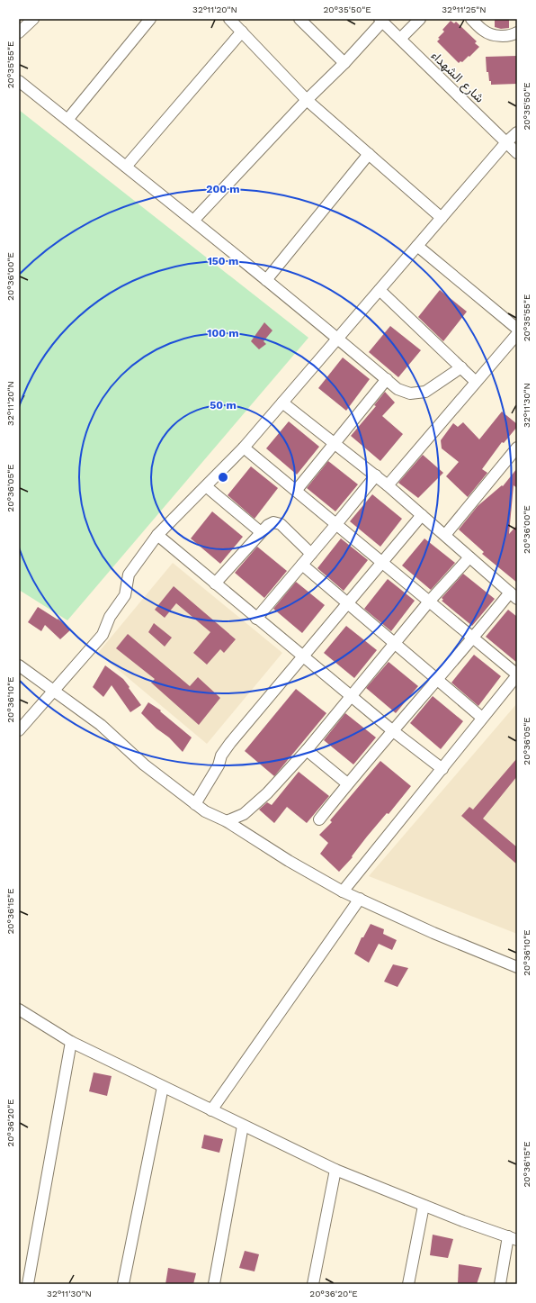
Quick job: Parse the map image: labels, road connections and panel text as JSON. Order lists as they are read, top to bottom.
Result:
{
  "streets": {
    "street": ["شارع الشهداء"]
  },
  "coordinates": [
    "32°11'20\"N",
    "20°35'50\"E",
    "32°11'25\"N",
    "20°35'55\"E",
    "20°36'00\"E",
    "32°11'30\"N",
    "20°36'05\"E",
    "20°36'10\"E",
    "20°36'15\"E",
    "20°36'20\"E"
  ],
  "rings": [
    "200 m",
    "150 m",
    "100 m",
    "50 m"
  ]
}
